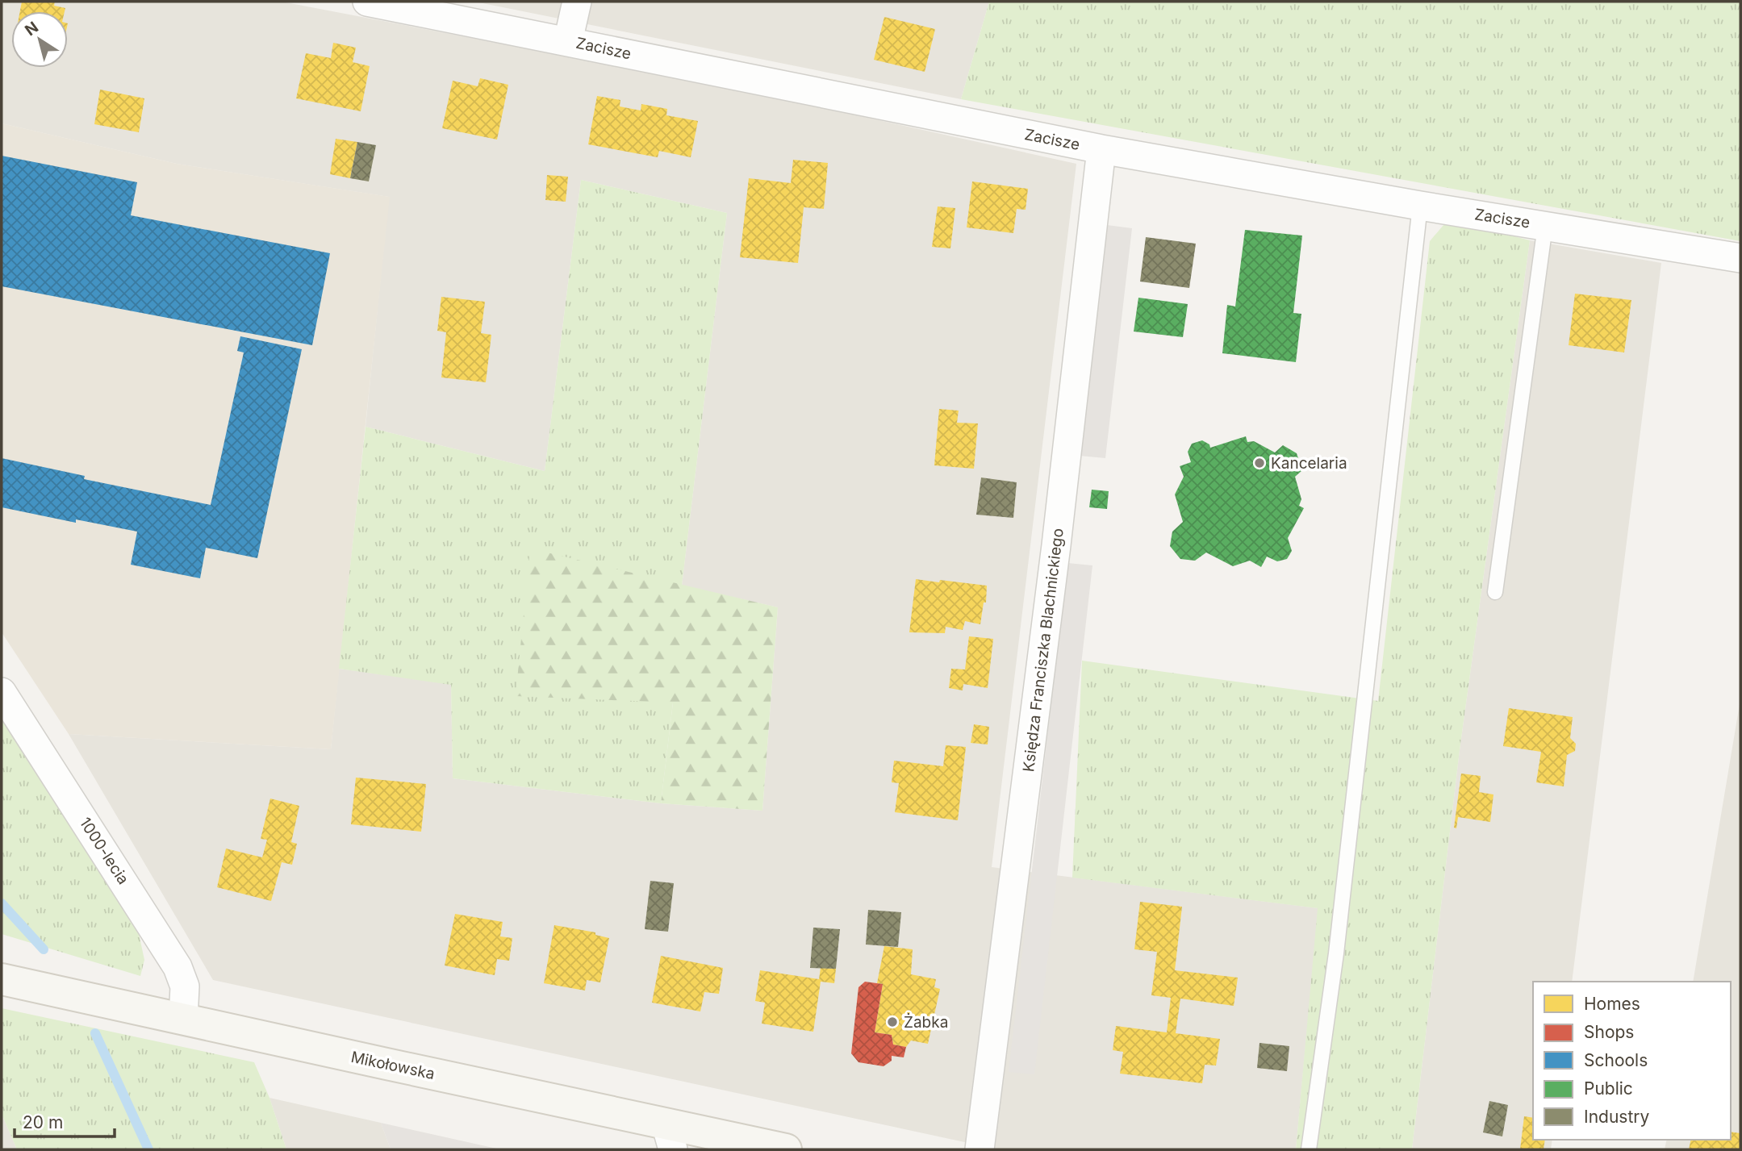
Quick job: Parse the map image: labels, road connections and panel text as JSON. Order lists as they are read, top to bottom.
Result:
{
  "streets": {
    "main road": ["Mikołowska"],
    "street": ["Zacisze", "Księdza Franciszka Blachnickiego", "1000-lecia"]
  },
  "crossings": [
    ["Zacisze", "Księdza Franciszka Blachnickiego"],
    ["1000-lecia", "Mikołowska"]
  ],
  "places": ["Kancelaria", "Żabka"],
  "legend": [
    "Homes",
    "Shops",
    "Schools",
    "Public",
    "Industry"
  ],
  "scale_bar": "20 m",
  "north": "top left"
}
